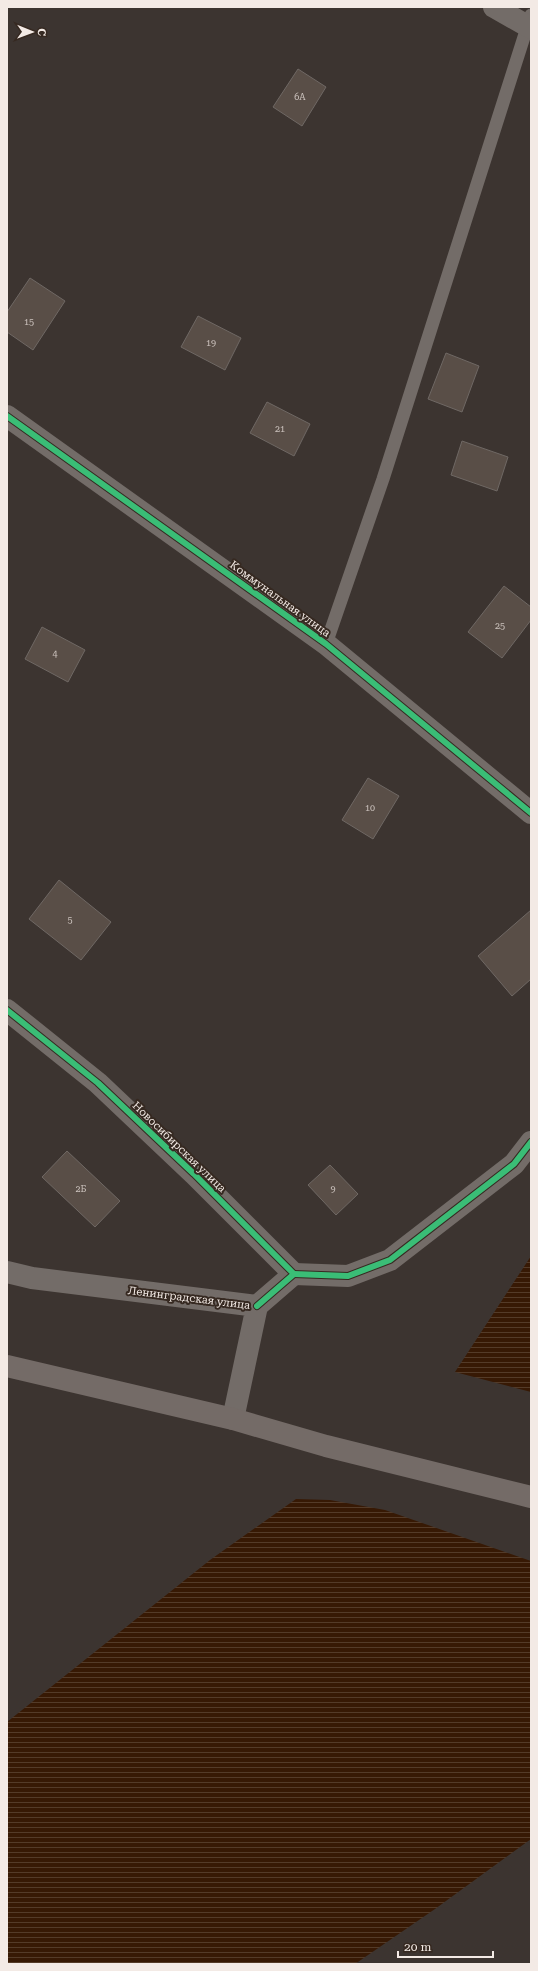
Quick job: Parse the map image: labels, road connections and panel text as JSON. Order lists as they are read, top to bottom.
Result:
{
  "streets": {
    "street": ["Коммунальная улица", "Новосибирская улица", "Ленинградская улица"]
  },
  "house_numbers": [
    "6А",
    "15",
    "19",
    "21",
    "25",
    "4",
    "10",
    "5",
    "2Б",
    "9"
  ],
  "scale_bar": "20 m",
  "north": "right"
}
